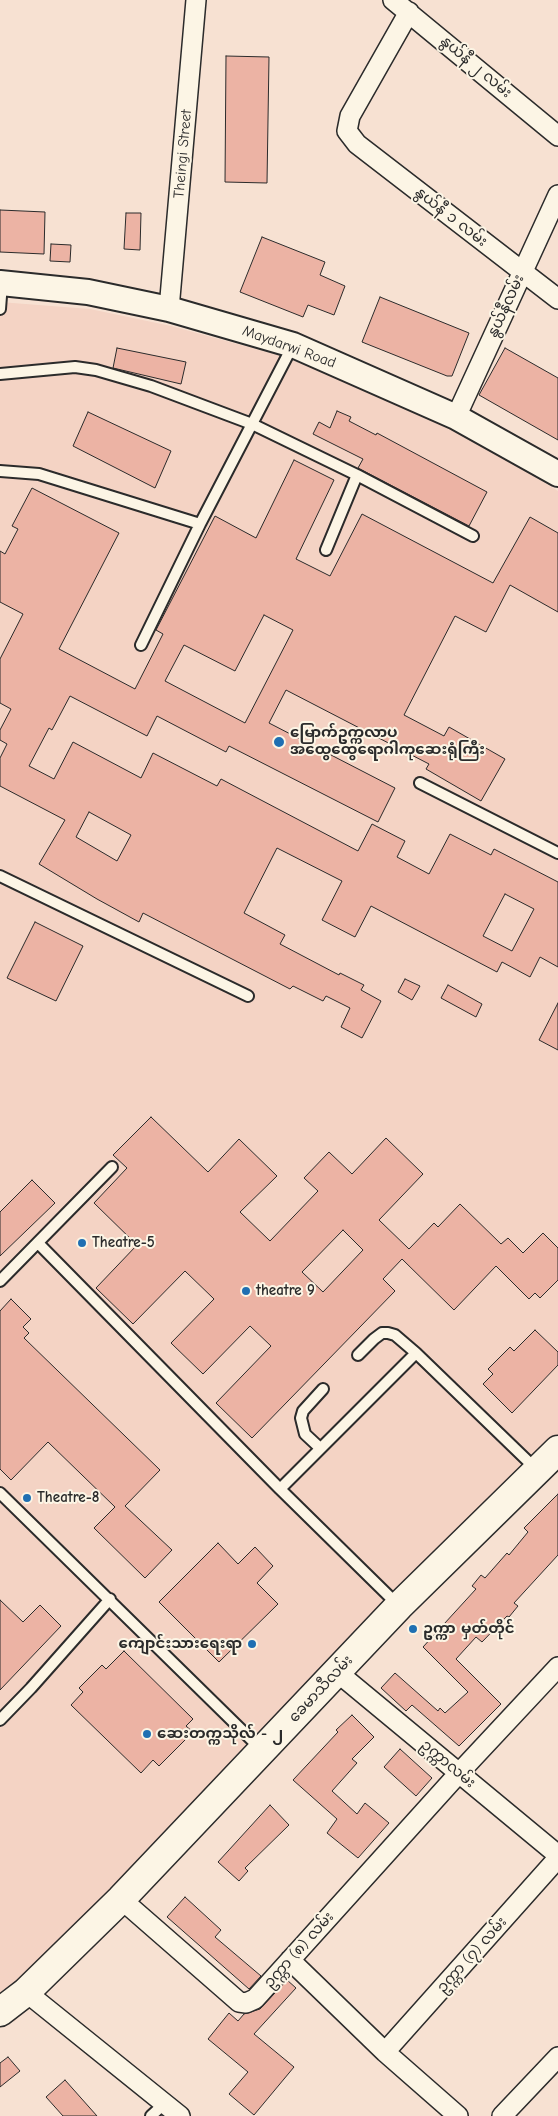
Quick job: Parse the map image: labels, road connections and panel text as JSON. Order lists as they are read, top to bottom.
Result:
{
  "streets": {
    "main road": ["ခေမာသီလမ်း"],
    "street": [
      "နွယ်နီ ၂ လမ်း",
      "Theingi Street",
      "နွယ်နီ ၁ လမ်း",
      "နွယ်နီလမ်း",
      "Maydarwi Road",
      "ဥက္ကာလမ်း",
      "ဥက္ကာ (၈) လမ်း",
      "ဥက္ကာ (၇) လမ်း"
    ]
  },
  "crossings": [
    ["နွယ်နီ ၂ လမ်း", "နွယ်နီ ၁ လမ်း"],
    ["Theingi Street", "Maydarwi Road"],
    ["နွယ်နီ ၁ လမ်း", "နွယ်နီလမ်း"],
    ["နွယ်နီလမ်း", "Maydarwi Road"],
    ["ခေမာသီလမ်း", "ဥက္ကာလမ်း"],
    ["ခေမာသီလမ်း", "ဥက္ကာ (၈) လမ်း"],
    ["ဥက္ကာလမ်း", "ဥက္ကာ (၈) လမ်း"],
    ["ဥက္ကာလမ်း", "ဥက္ကာ (၇) လမ်း"]
  ],
  "places": [
    "မြောက်ဥက္ကလာပ အထွေထွေရောဂါကုဆေးရုံကြီး",
    "Theatre-5",
    "theatre 9",
    "Theatre-8",
    "ဥက္ကာ မှတ်တိုင်",
    "ကျောင်းသားရေးရာ",
    "ဆေးတက္ကသိုလ် - ၂"
  ]
}
